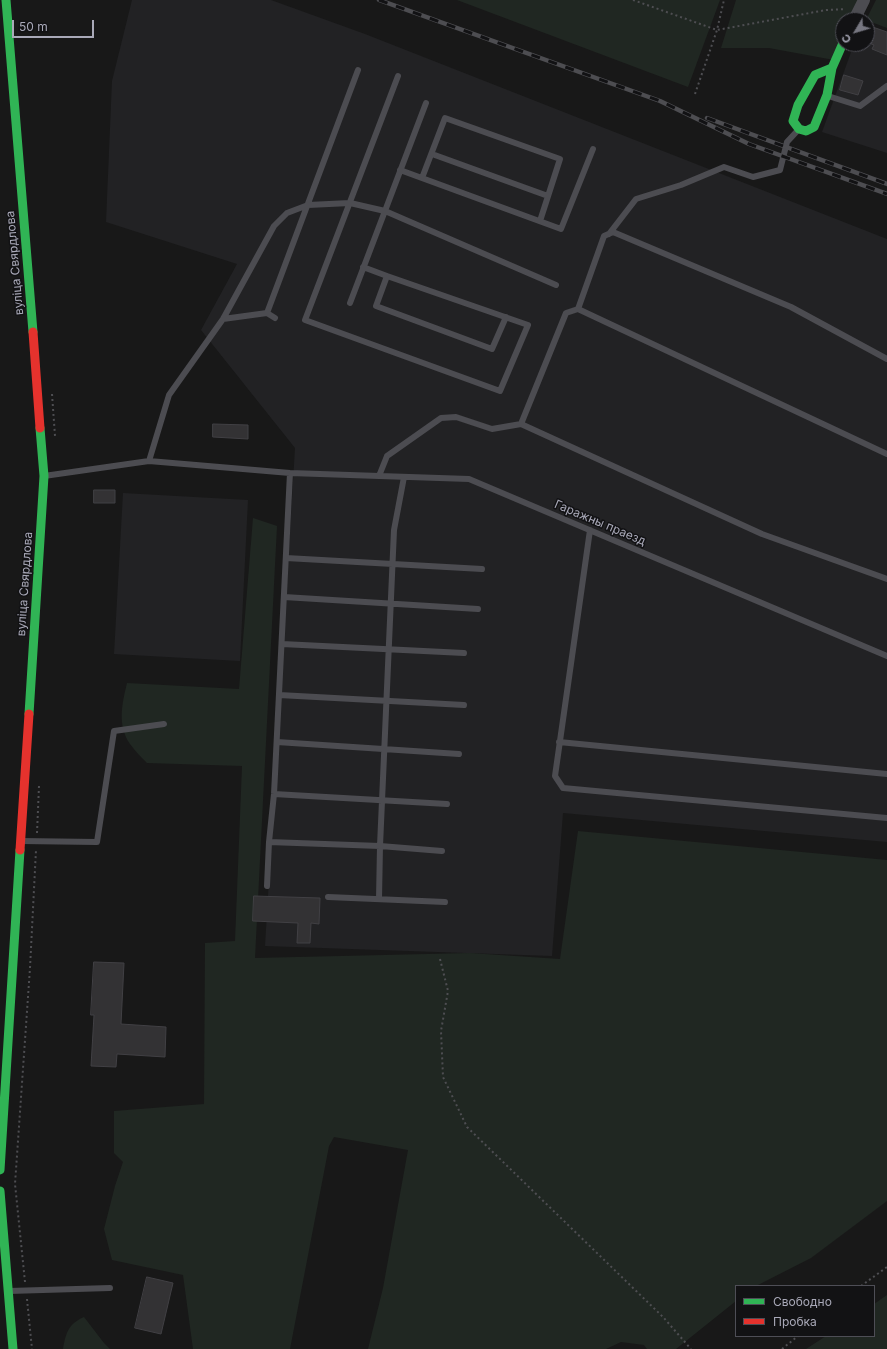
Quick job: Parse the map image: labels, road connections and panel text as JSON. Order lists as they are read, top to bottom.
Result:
{
  "streets": {
    "main road": ["вуліца Свярдлова"],
    "lane": ["Гаражны праезд"]
  },
  "crossings": [
    ["вуліца Свярдлова", "Гаражны праезд"]
  ],
  "legend": ["Свободно", "Пробка"],
  "scale_bar": "50 m",
  "north": "bottom left"
}
